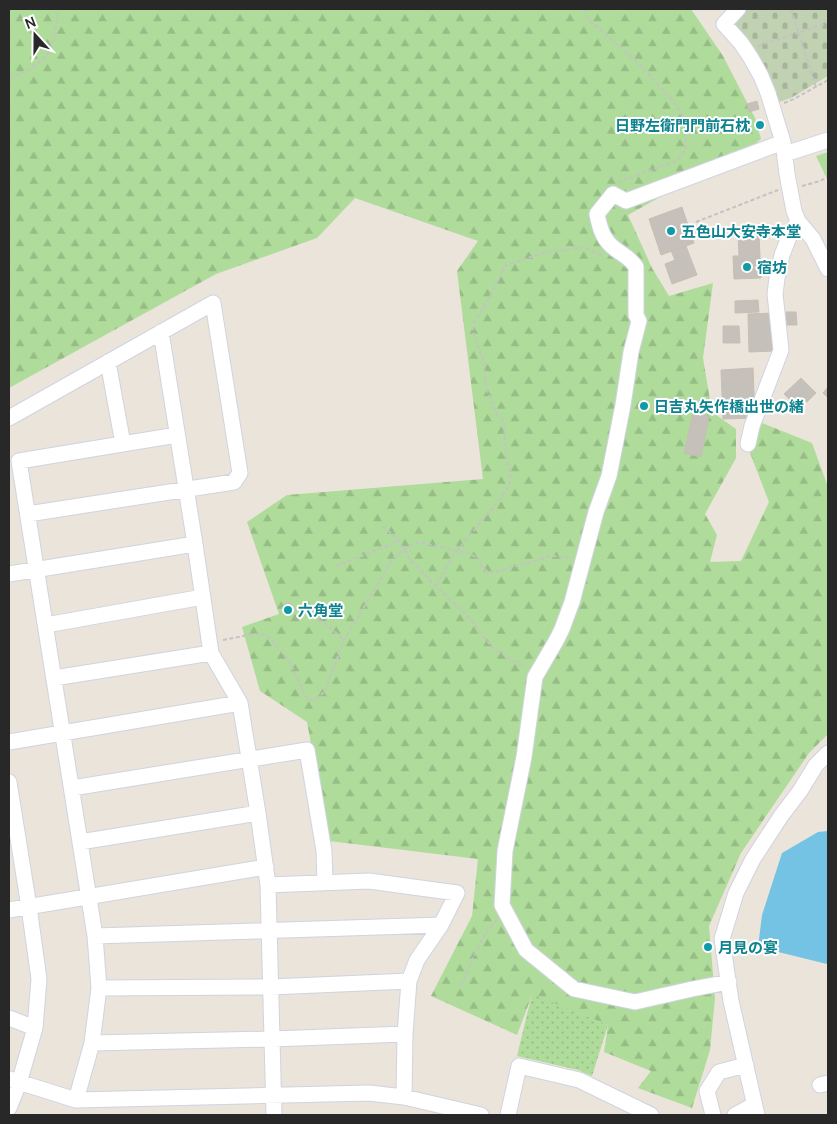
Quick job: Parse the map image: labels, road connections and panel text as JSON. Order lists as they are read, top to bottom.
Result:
{
  "places": [
    "日野左衛門門前石枕",
    "五色山大安寺本堂",
    "宿坊",
    "日吉丸矢作橋出世の緒",
    "六角堂",
    "月見の宴"
  ],
  "north": "top"
}
